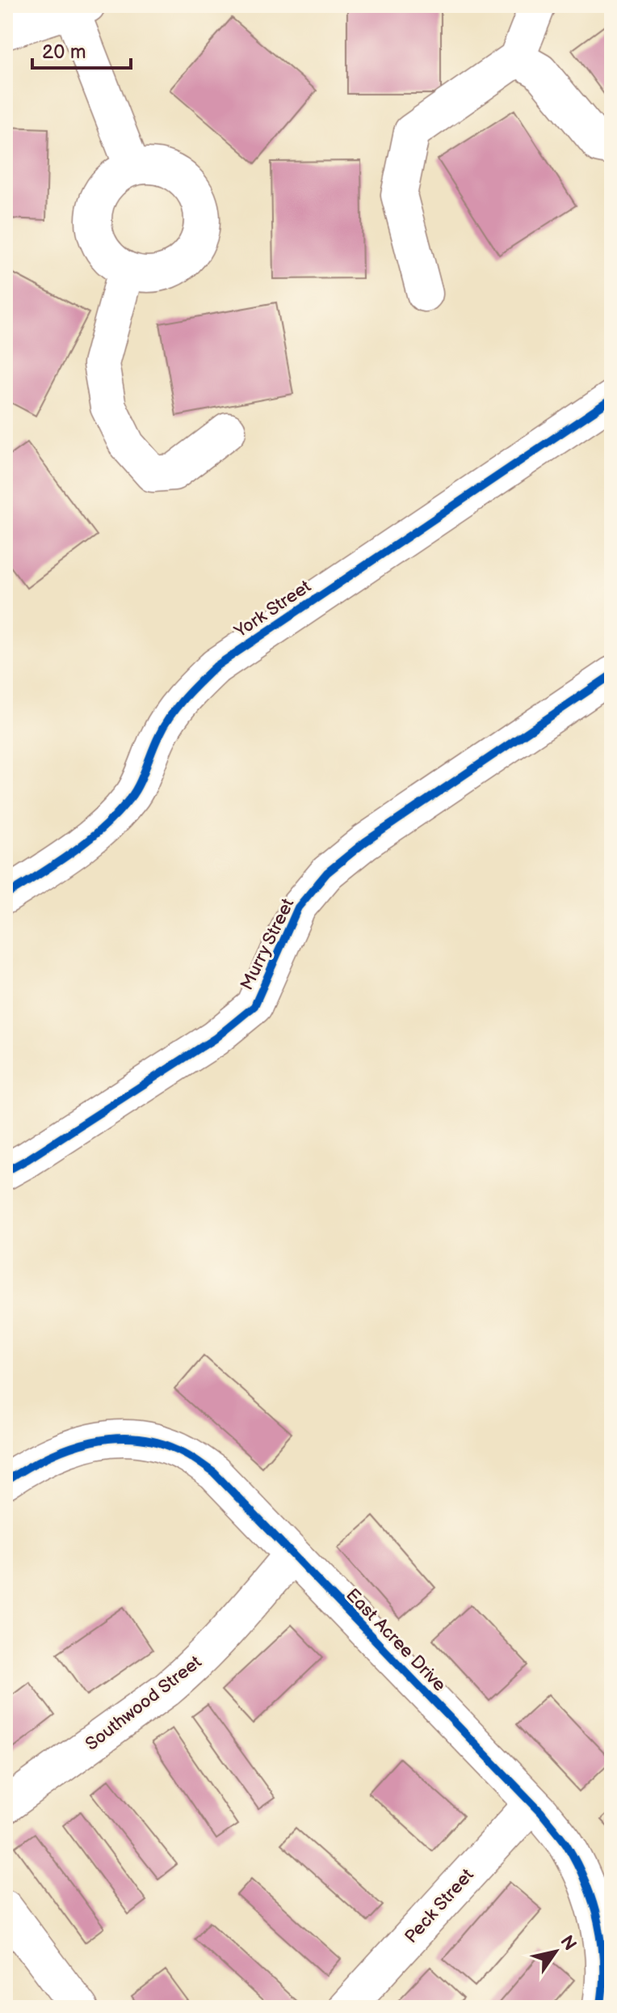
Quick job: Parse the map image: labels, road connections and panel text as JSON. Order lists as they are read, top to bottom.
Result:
{
  "streets": {
    "street": [
      "York Street",
      "Murry Street",
      "East Acree Drive",
      "Southwood Street",
      "Peck Street"
    ]
  },
  "crossings": [
    ["East Acree Drive", "Southwood Street"],
    ["East Acree Drive", "Peck Street"]
  ],
  "scale_bar": "20 m",
  "north": "top right"
}
